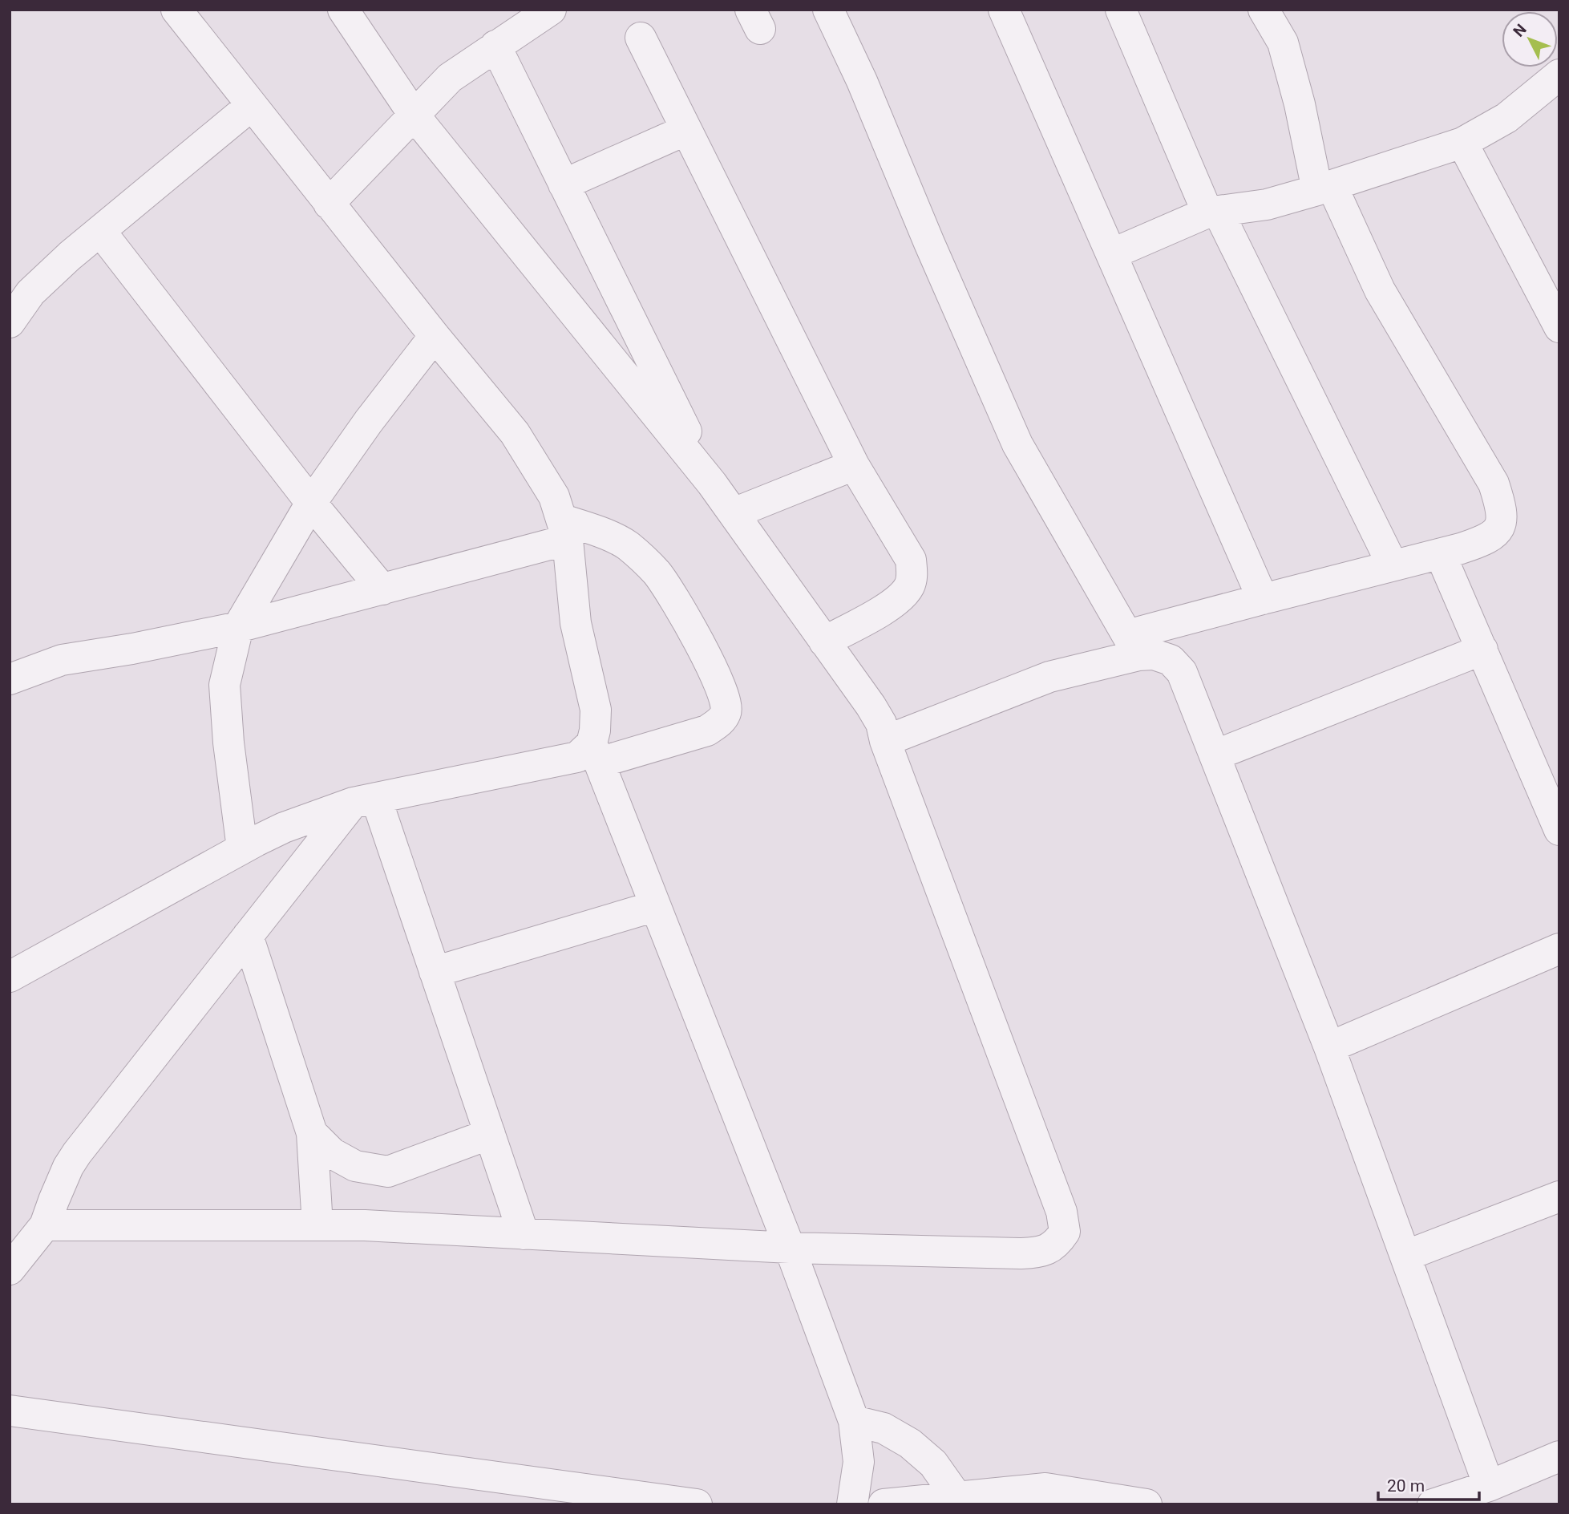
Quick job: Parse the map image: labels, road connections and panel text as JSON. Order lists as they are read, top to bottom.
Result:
{
  "scale_bar": "20 m",
  "north": "top left"
}
